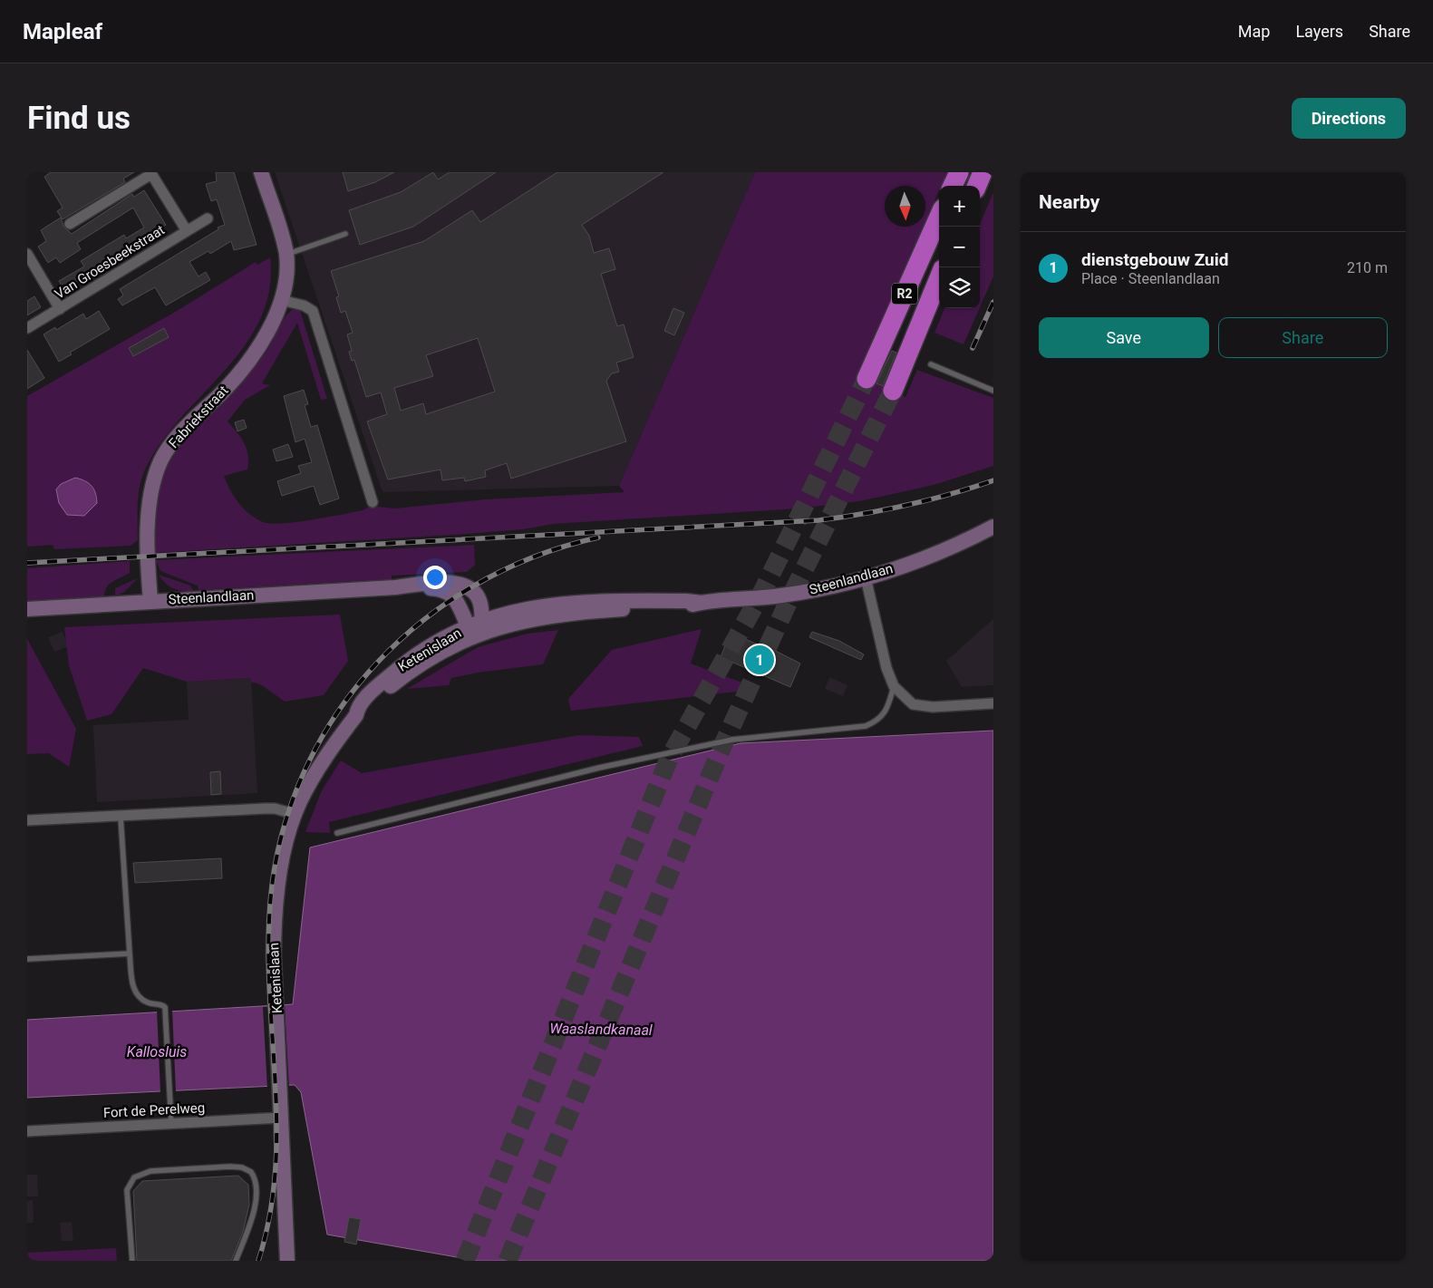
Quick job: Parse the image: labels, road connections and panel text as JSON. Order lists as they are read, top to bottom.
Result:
{
  "streets": {
    "highway": ["R2"],
    "main road": ["Fabriekstraat", "Steenlandlaan", "Ketenislaan"],
    "street": ["Van Groesbeekstraat", "Fort de Perelweg"]
  },
  "crossings": [
    ["Fabriekstraat", "Steenlandlaan"],
    ["Steenlandlaan", "Ketenislaan"],
    ["Ketenislaan", "Fort de Perelweg"]
  ],
  "water": ["Waaslandkanaal", "Kallosluis"],
  "north": "bottom",
  "page": {
    "header": "Mapleaf",
    "nav": ["Map", "Layers", "Share"],
    "buttons": [
      "Directions",
      ["Save", "Share"]
    ],
    "title": "Find us",
    "heading": "Nearby",
    "map_buttons": ["+", "−"],
    "list": [
      {
        "mark": "1",
        "name": "dienstgebouw Zuid",
        "note": "Place · Steenlandlaan",
        "value": "210 m"
      }
    ],
    "pins": "1"
  }
}
